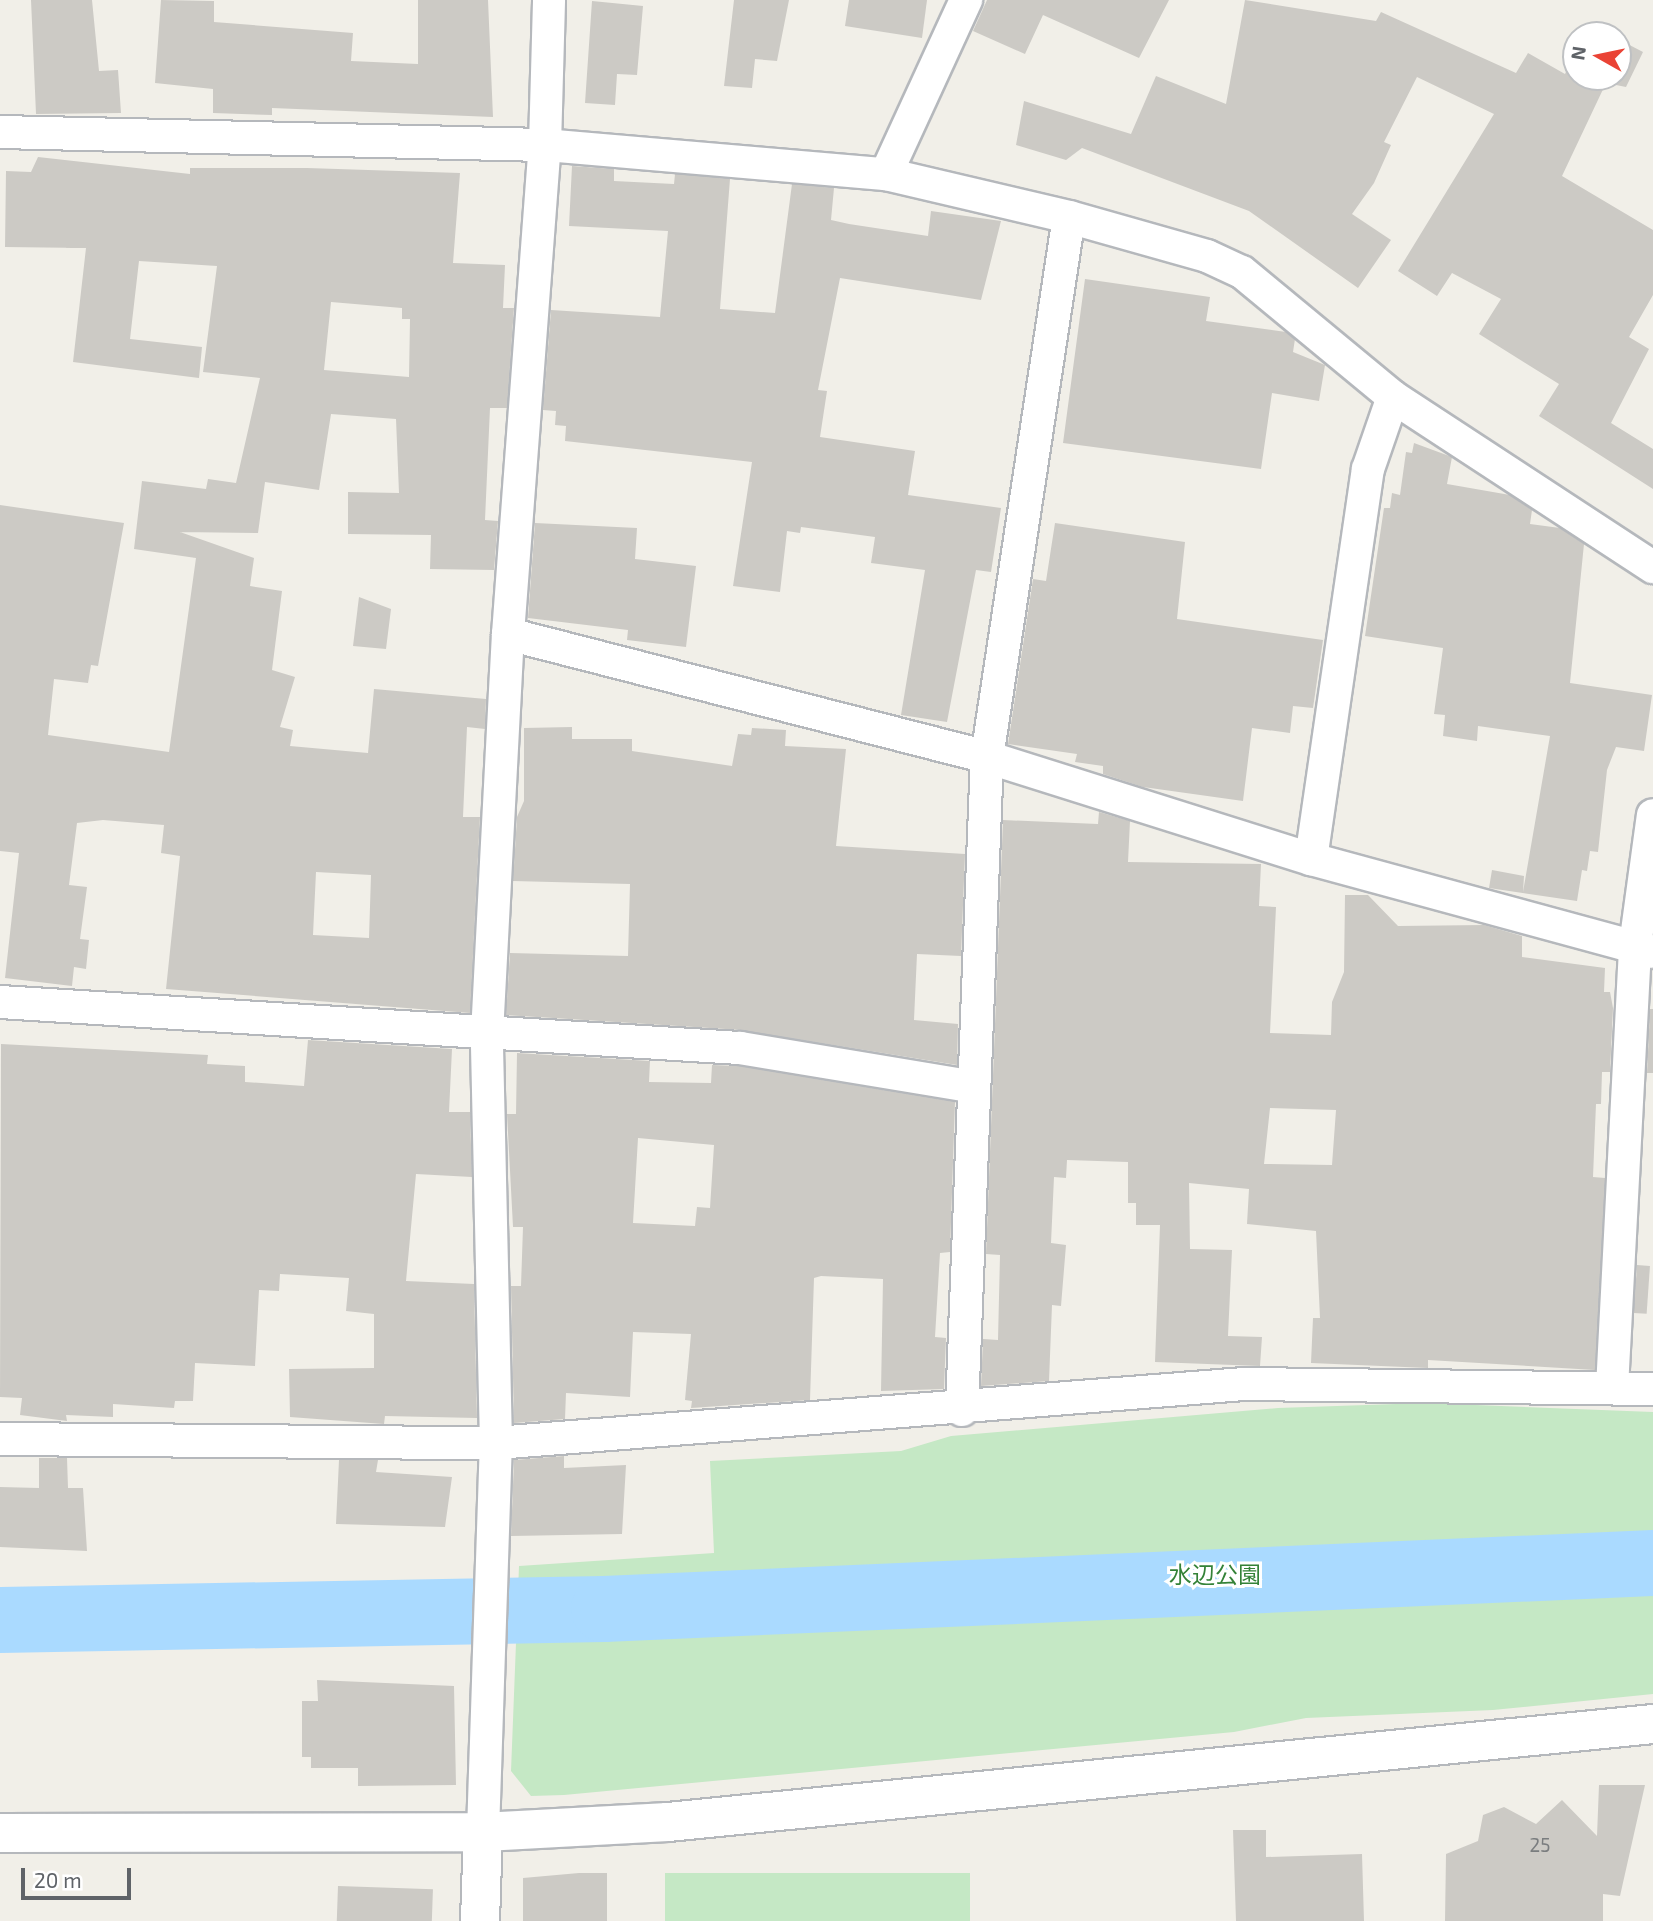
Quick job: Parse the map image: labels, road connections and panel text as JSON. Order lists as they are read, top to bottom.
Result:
{
  "parks": ["水辺公園"],
  "house_numbers": ["25"],
  "scale_bar": "20 m",
  "north": "left"
}
